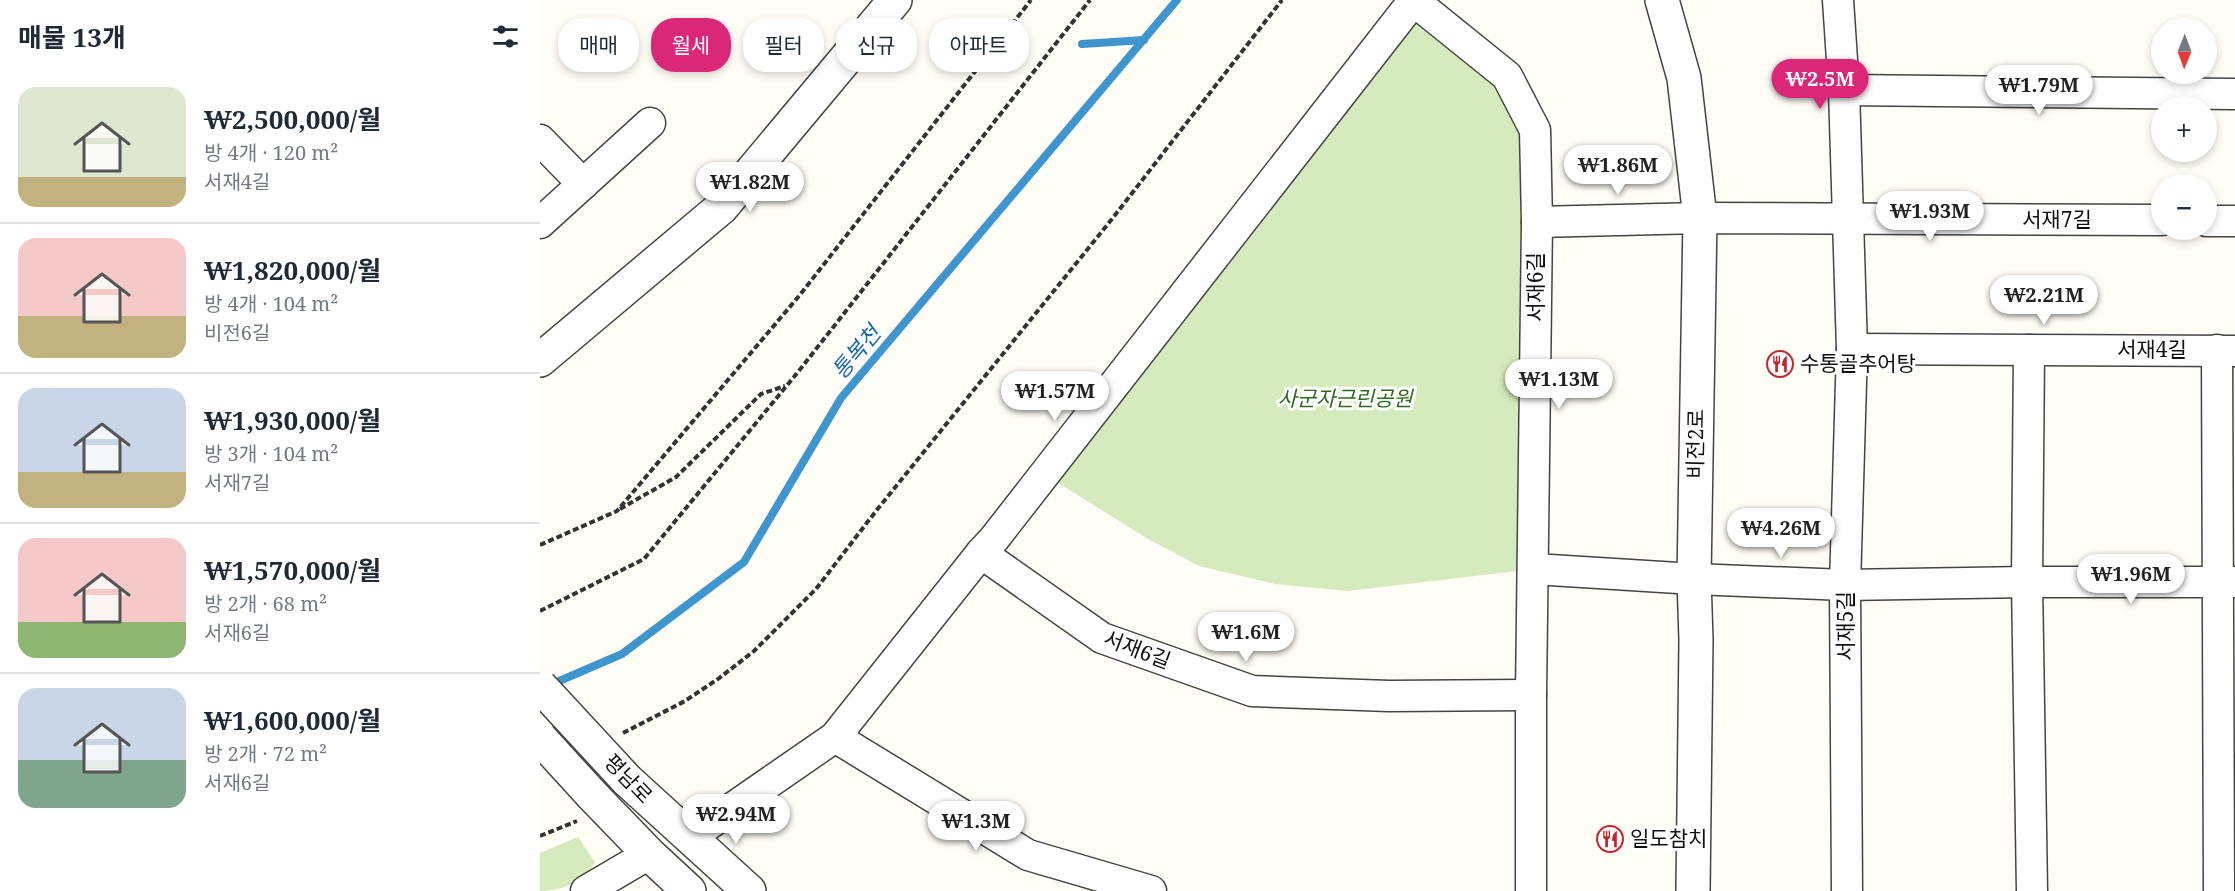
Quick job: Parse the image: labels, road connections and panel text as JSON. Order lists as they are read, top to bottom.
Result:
{
  "streets": {
    "street": [
      "서재7길",
      "서재6길",
      "서재4길",
      "비전2로",
      "서재5길",
      "평남로"
    ]
  },
  "crossings": [
    ["서재7길", "서재6길"],
    ["서재7길", "비전2로"],
    ["서재7길", "서재5길"],
    ["서재4길", "서재5길"]
  ],
  "water": ["통복천"],
  "parks": ["사군자근린공원"],
  "places": {
    "restaurant": ["수통골추어탕", "일도참치"]
  },
  "north": "bottom",
  "page": {
    "heading": "매물 13개",
    "map_buttons": ["+", "−"],
    "chip": [
      "매매",
      "월세",
      "필터",
      "신규",
      "아파트"
    ],
    "price": [
      "₩2.5M",
      "₩1.79M",
      "₩1.86M",
      "₩1.82M",
      "₩1.93M",
      "₩2.21M",
      "₩1.13M",
      "₩1.57M",
      "₩4.26M",
      "₩1.96M",
      "₩1.6M",
      "₩2.94M",
      "₩1.3M"
    ],
    "list": [
      {
        "name": "₩2,500,000/월",
        "note": "방 4개 · 120 m² · 서재4길"
      },
      {
        "name": "₩1,820,000/월",
        "note": "방 4개 · 104 m² · 비전6길"
      },
      {
        "name": "₩1,930,000/월",
        "note": "방 3개 · 104 m² · 서재7길"
      },
      {
        "name": "₩1,570,000/월",
        "note": "방 2개 · 68 m² · 서재6길"
      },
      {
        "name": "₩1,600,000/월",
        "note": "방 2개 · 72 m² · 서재6길"
      }
    ]
  }
}
